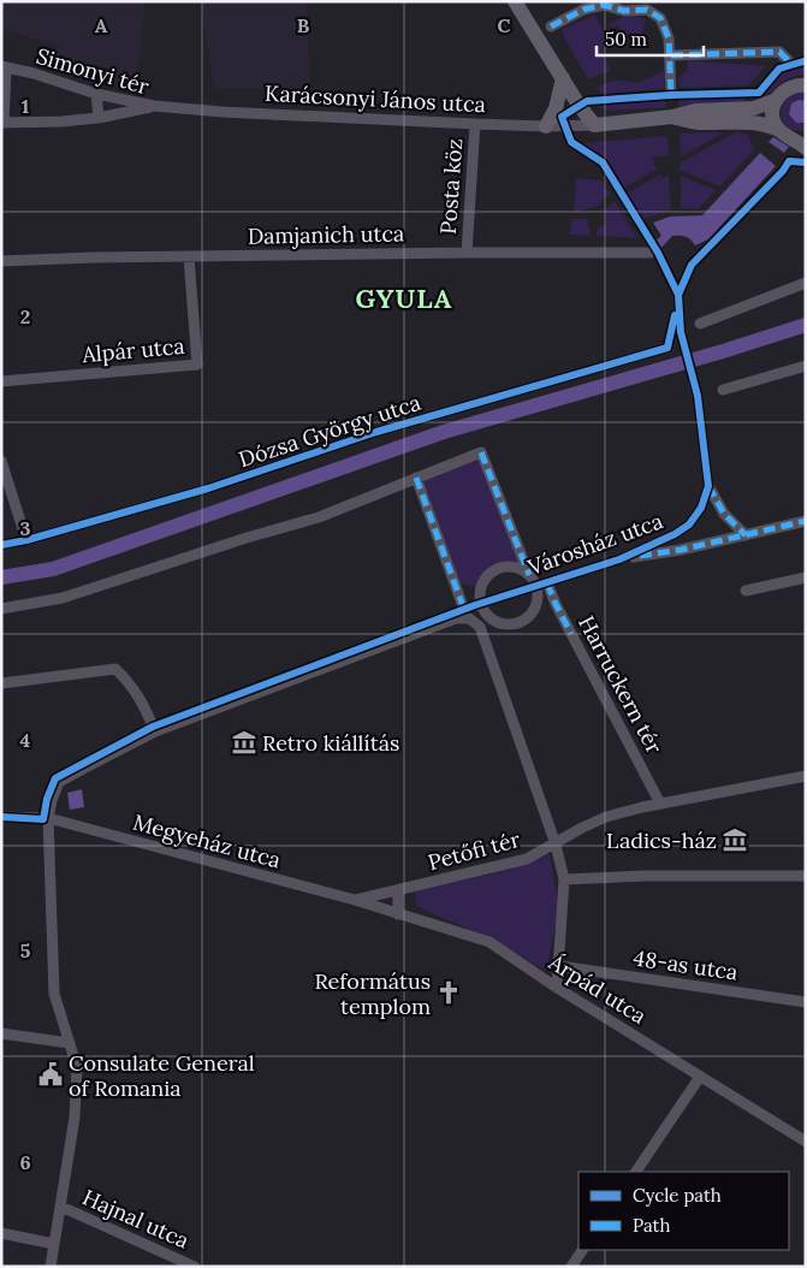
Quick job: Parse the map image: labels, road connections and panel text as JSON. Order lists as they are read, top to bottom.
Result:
{
  "streets": {
    "street": [
      "Simonyi tér",
      "Karácsonyi János utca",
      "Posta köz",
      "Damjanich utca",
      "Alpár utca",
      "Dózsa György utca",
      "Városház utca",
      "Harruckern tér",
      "Megyeház utca",
      "Petőfi tér",
      "48-as utca",
      "Árpád utca",
      "Hajnal utca"
    ]
  },
  "crossings": [
    ["Simonyi tér", "Karácsonyi János utca"],
    ["Karácsonyi János utca", "Posta köz"],
    ["Posta köz", "Damjanich utca"],
    ["Damjanich utca", "Alpár utca"],
    ["Városház utca", "Harruckern tér"],
    ["Harruckern tér", "Petőfi tér"],
    ["Megyeház utca", "Petőfi tér"],
    ["Megyeház utca", "Árpád utca"],
    ["Petőfi tér", "Árpád utca"]
  ],
  "districts": ["GYULA"],
  "places": {
    "museum": ["Retro kiállítás", "Ladics-ház"],
    "church": ["Református templom"],
    "public building": ["Consulate General of Romania"]
  },
  "legend": ["Cycle path", "Path"],
  "scale_bar": "50 m",
  "grid": {
    "columns": ["A", "B", "C"],
    "rows": [
      "1",
      "2",
      "3",
      "4",
      "5",
      "6"
    ]
  }
}
